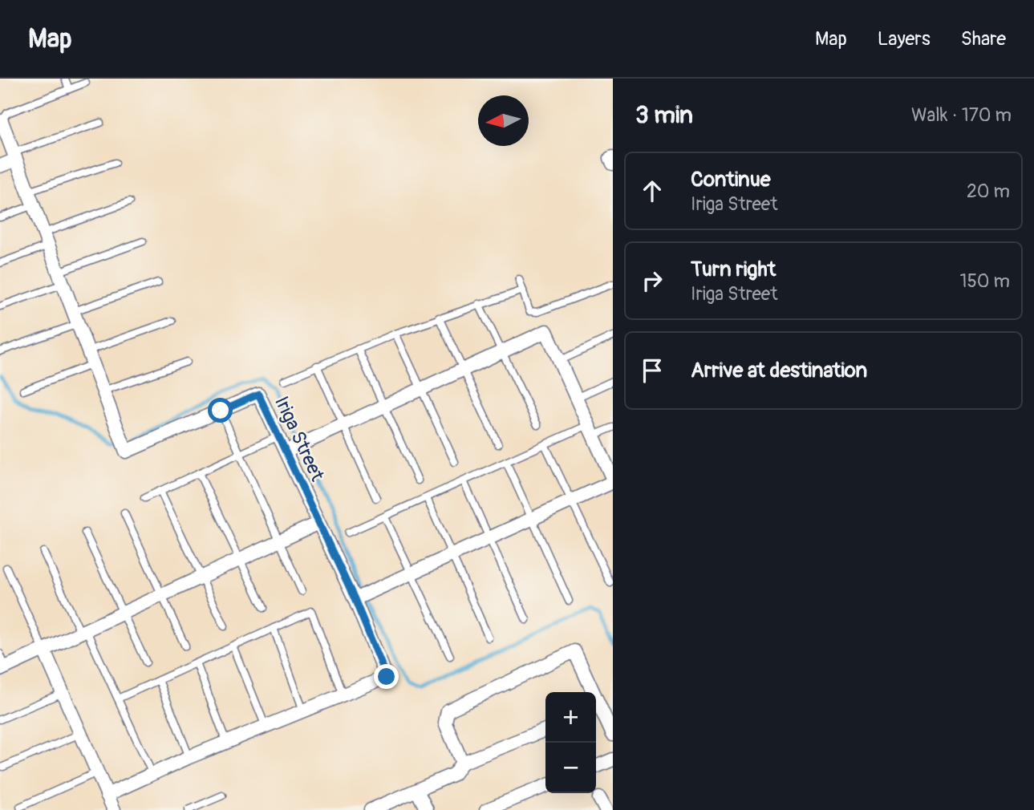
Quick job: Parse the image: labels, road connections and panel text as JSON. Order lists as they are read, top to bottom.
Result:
{
  "streets": {
    "street": ["Iriga Street"]
  },
  "north": "left",
  "page": {
    "header": "Map",
    "nav": ["Map", "Layers", "Share"],
    "heading": ["3 min", "Walk · 170 m"],
    "list": [
      ["Continue", "Iriga Street", "20 m"],
      ["Turn right", "Iriga Street", "150 m"],
      "Arrive at destination"
    ],
    "map_buttons": ["+", "−"]
  }
}
